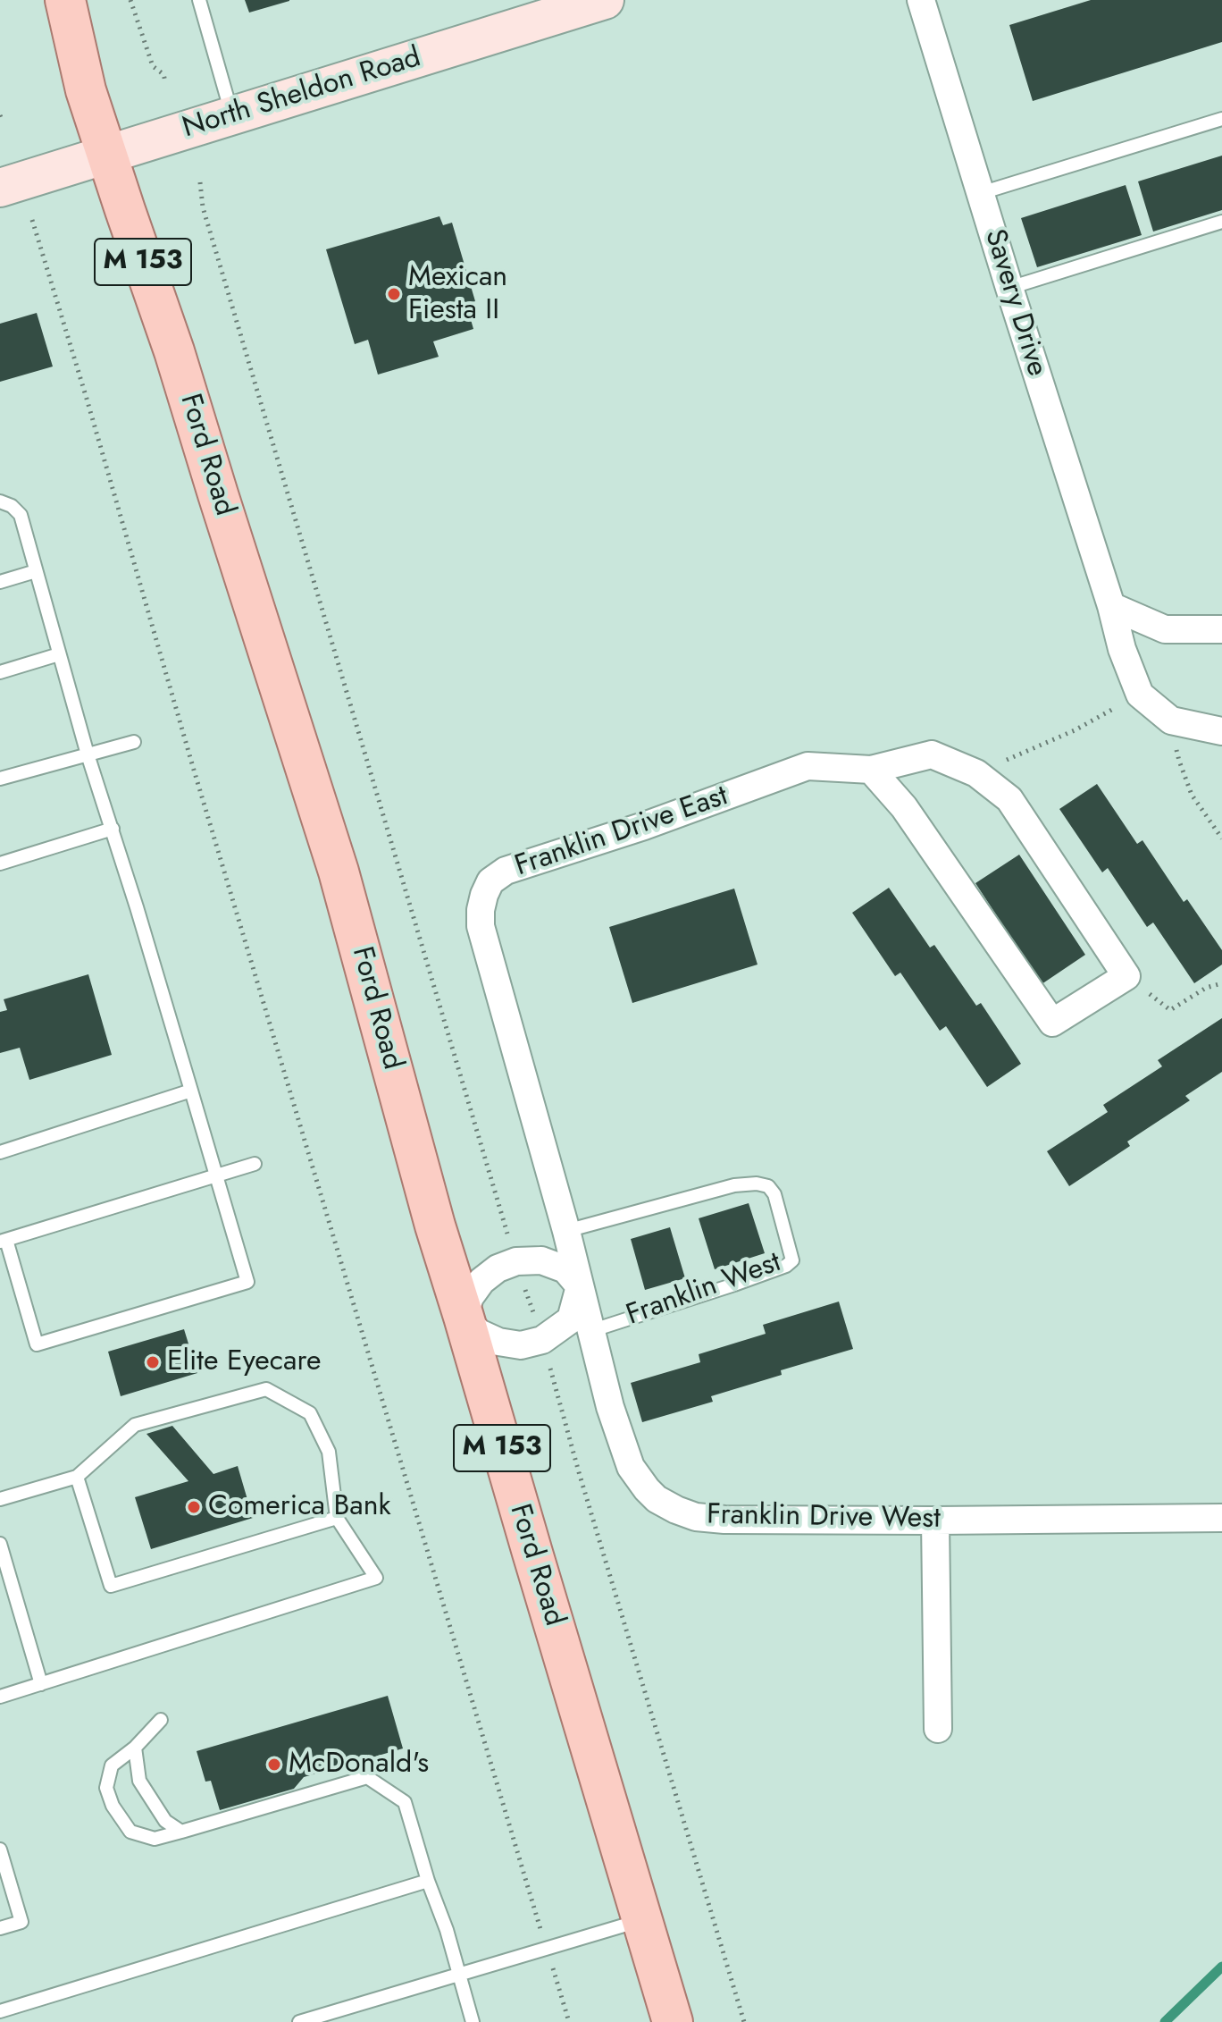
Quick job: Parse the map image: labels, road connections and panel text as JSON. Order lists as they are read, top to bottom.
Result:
{
  "streets": {
    "main road": ["M 153", "Ford Road"],
    "street": [
      "North Sheldon Road",
      "Savery Drive",
      "Franklin Drive East",
      "Franklin Drive West"
    ],
    "lane": ["Franklin West"]
  },
  "crossings": [
    ["North Sheldon Road", "Ford Road"],
    ["Franklin Drive East", "Franklin West"],
    ["Franklin Drive East", "Franklin Drive West"],
    ["Franklin West", "Franklin Drive West"]
  ],
  "places": [
    "Mexican Fiesta II",
    "Elite Eyecare",
    "Comerica Bank",
    "McDonald's"
  ]
}
